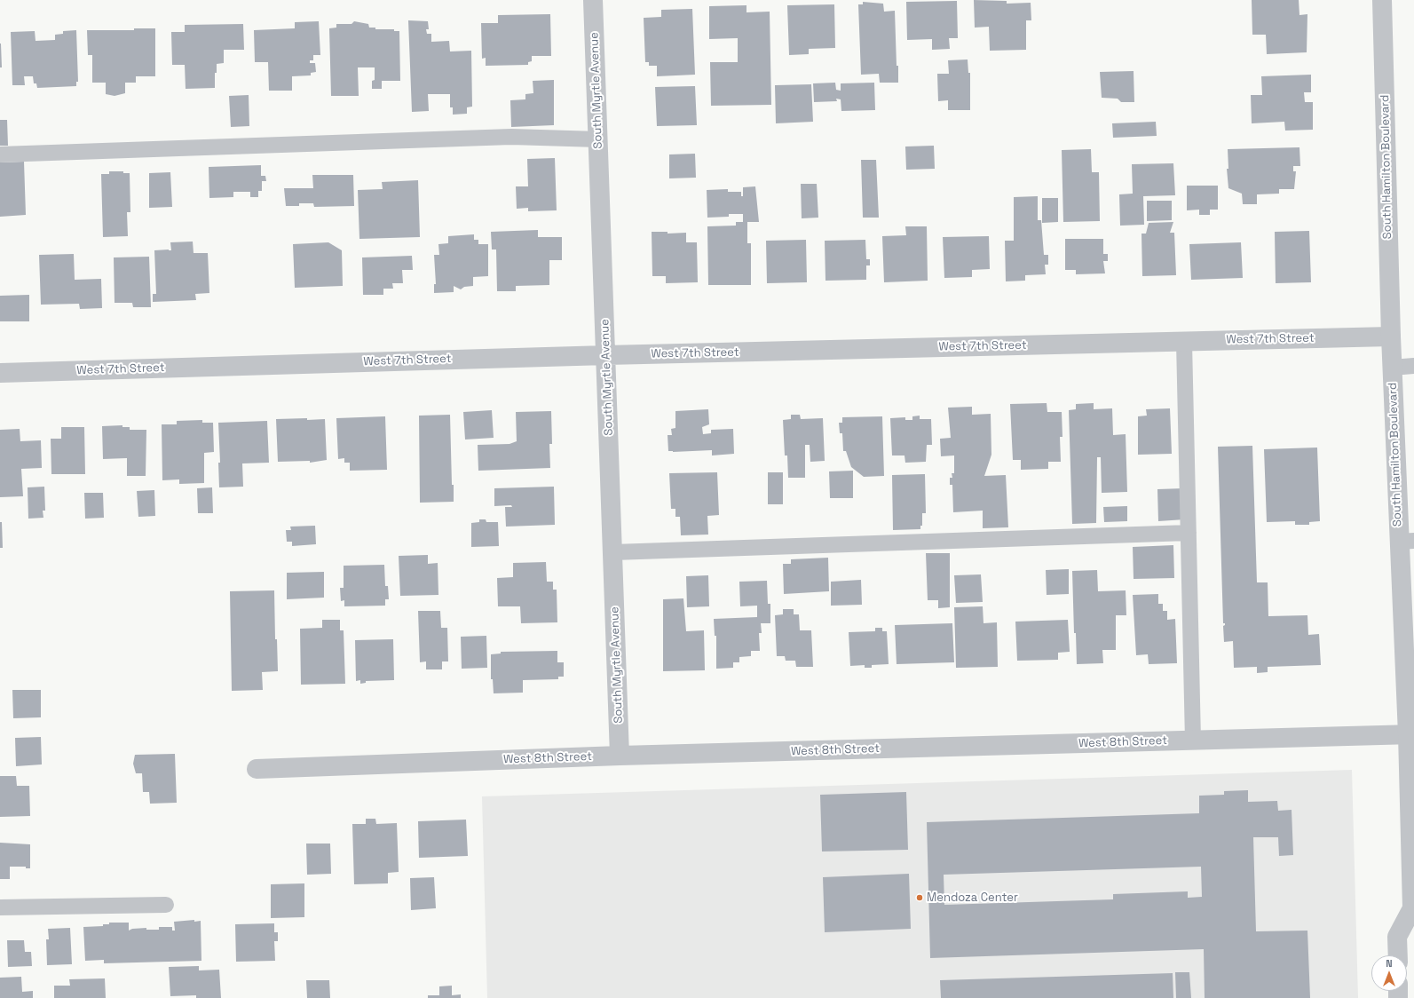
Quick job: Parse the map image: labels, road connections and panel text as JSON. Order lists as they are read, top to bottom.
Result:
{
  "streets": {
    "street": [
      "South Myrtle Avenue",
      "South Hamilton Boulevard",
      "West 7th Street",
      "West 8th Street"
    ]
  },
  "crossings": [
    ["South Myrtle Avenue", "West 7th Street"],
    ["South Myrtle Avenue", "West 8th Street"],
    ["South Hamilton Boulevard", "West 7th Street"],
    ["South Hamilton Boulevard", "West 8th Street"]
  ],
  "places": ["Mendoza Center"],
  "north": "top"
}
